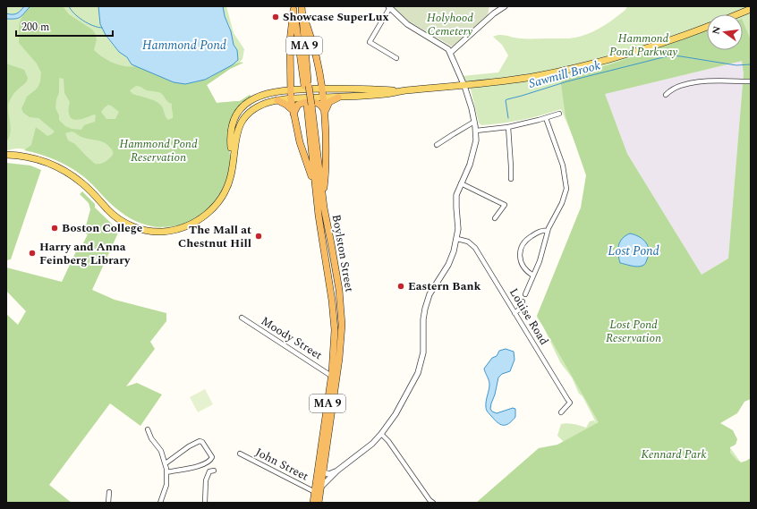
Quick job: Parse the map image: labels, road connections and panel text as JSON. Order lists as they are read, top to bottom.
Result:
{
  "streets": {
    "highway": ["MA 9", "Boylston Street"],
    "street": ["Louise Road", "Moody Street", "John Street"]
  },
  "crossings": [
    ["Boylston Street", "Moody Street"],
    ["Boylston Street", "John Street"]
  ],
  "water": ["Hammond Pond", "Sawmill Brook", "Lost Pond"],
  "parks": [
    "Holyhood Cemetery",
    "Hammond Pond Parkway",
    "Hammond Pond Reservation",
    "Lost Pond Reservation",
    "Kennard Park"
  ],
  "places": [
    "Showcase SuperLux",
    "Boston College",
    "The Mall at Chestnut Hill",
    "Harry and Anna Feinberg Library",
    "Eastern Bank"
  ],
  "scale_bar": "200 m",
  "north": "left"
}
